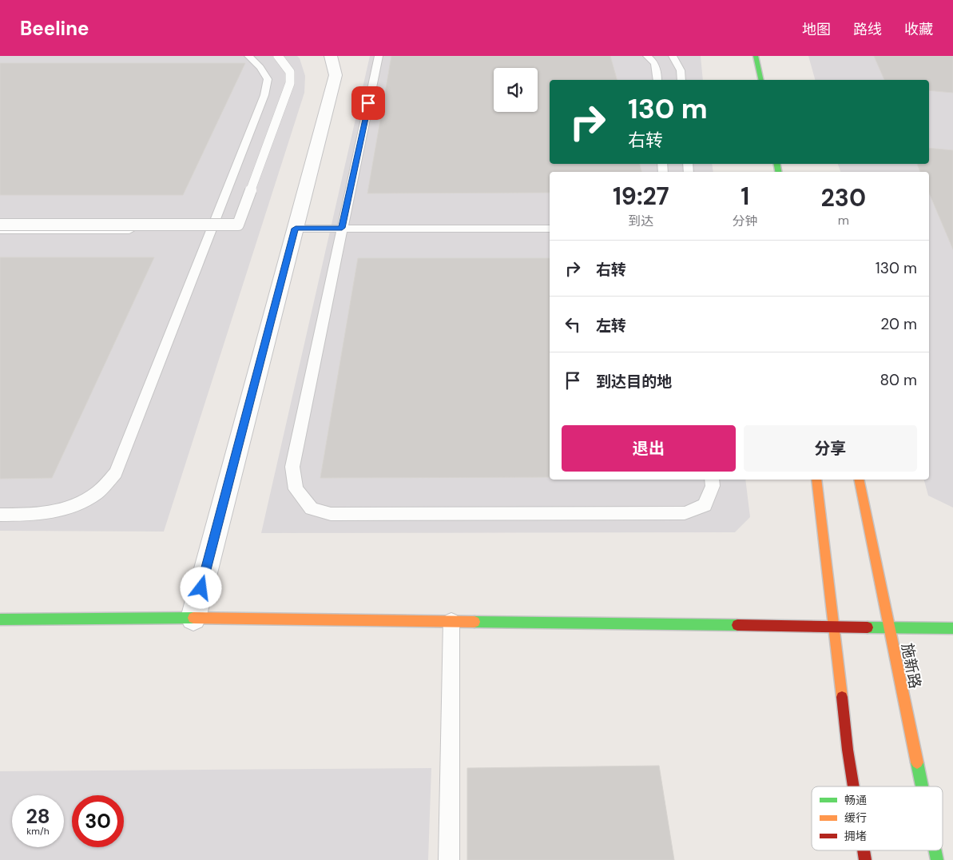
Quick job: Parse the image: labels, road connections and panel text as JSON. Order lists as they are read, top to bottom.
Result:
{
  "streets": {
    "street": ["施新路"]
  },
  "legend": ["畅通", "缓行", "拥堵"],
  "page": {
    "header": "Beeline",
    "nav": ["地图", "路线", "收藏"],
    "turn": ["130 m", "右转"],
    "eta": [
      "19:27",
      "到达",
      "1",
      "分钟",
      "230",
      "m"
    ],
    "list": [
      {
        "name": "右转",
        "value": "130 m"
      },
      {
        "name": "左转",
        "value": "20 m"
      },
      {
        "name": "到达目的地",
        "value": "80 m"
      }
    ],
    "buttons": ["退出", "分享"],
    "speed": "28 km/h",
    "limit": "30"
  }
}
